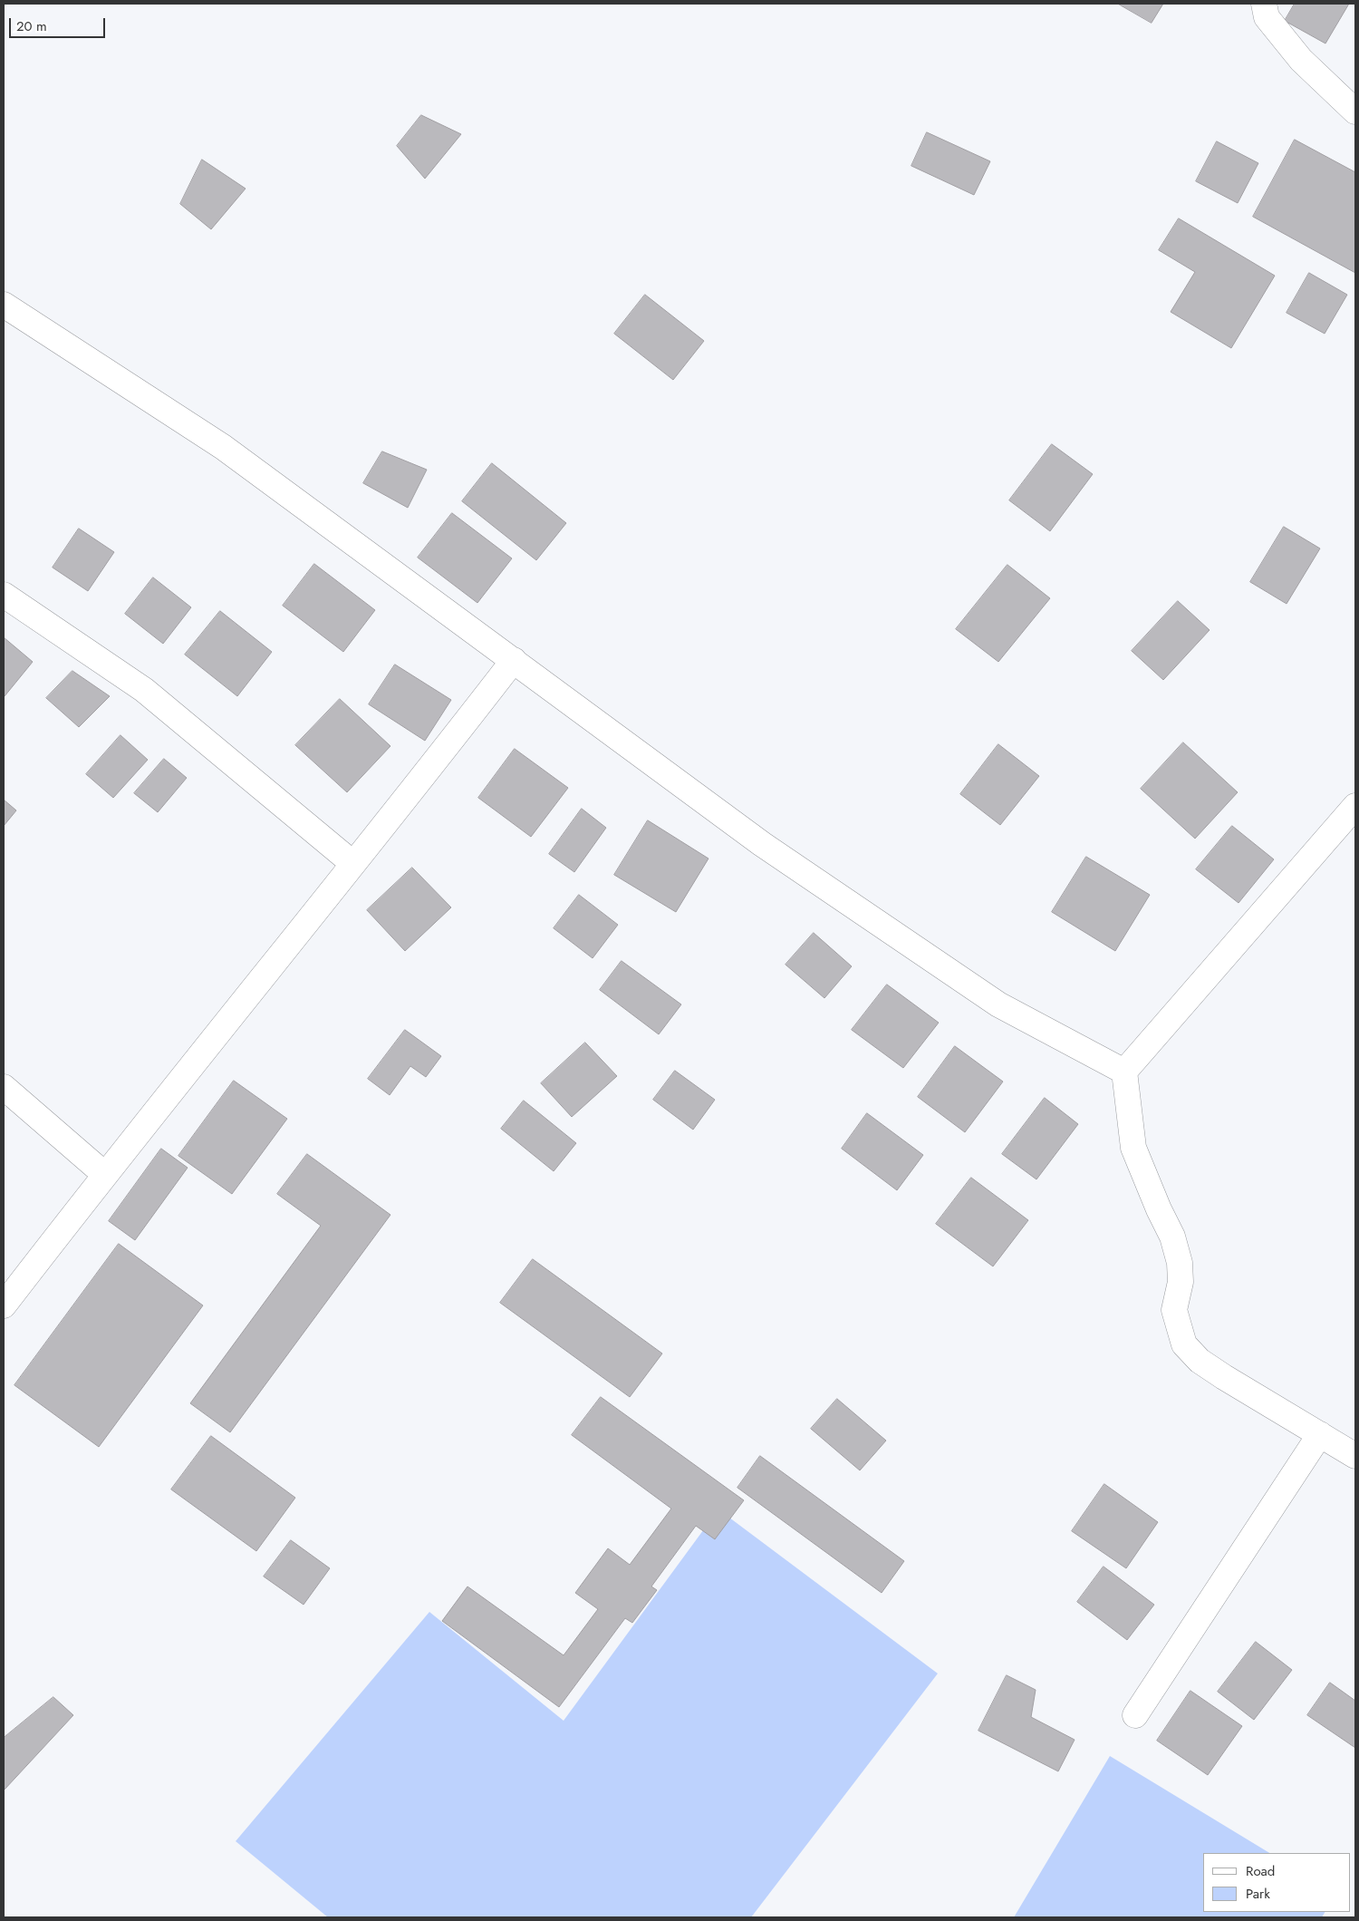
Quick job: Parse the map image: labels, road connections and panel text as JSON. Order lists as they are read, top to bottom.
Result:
{
  "legend": ["Road", "Park"],
  "scale_bar": "20 m"
}
